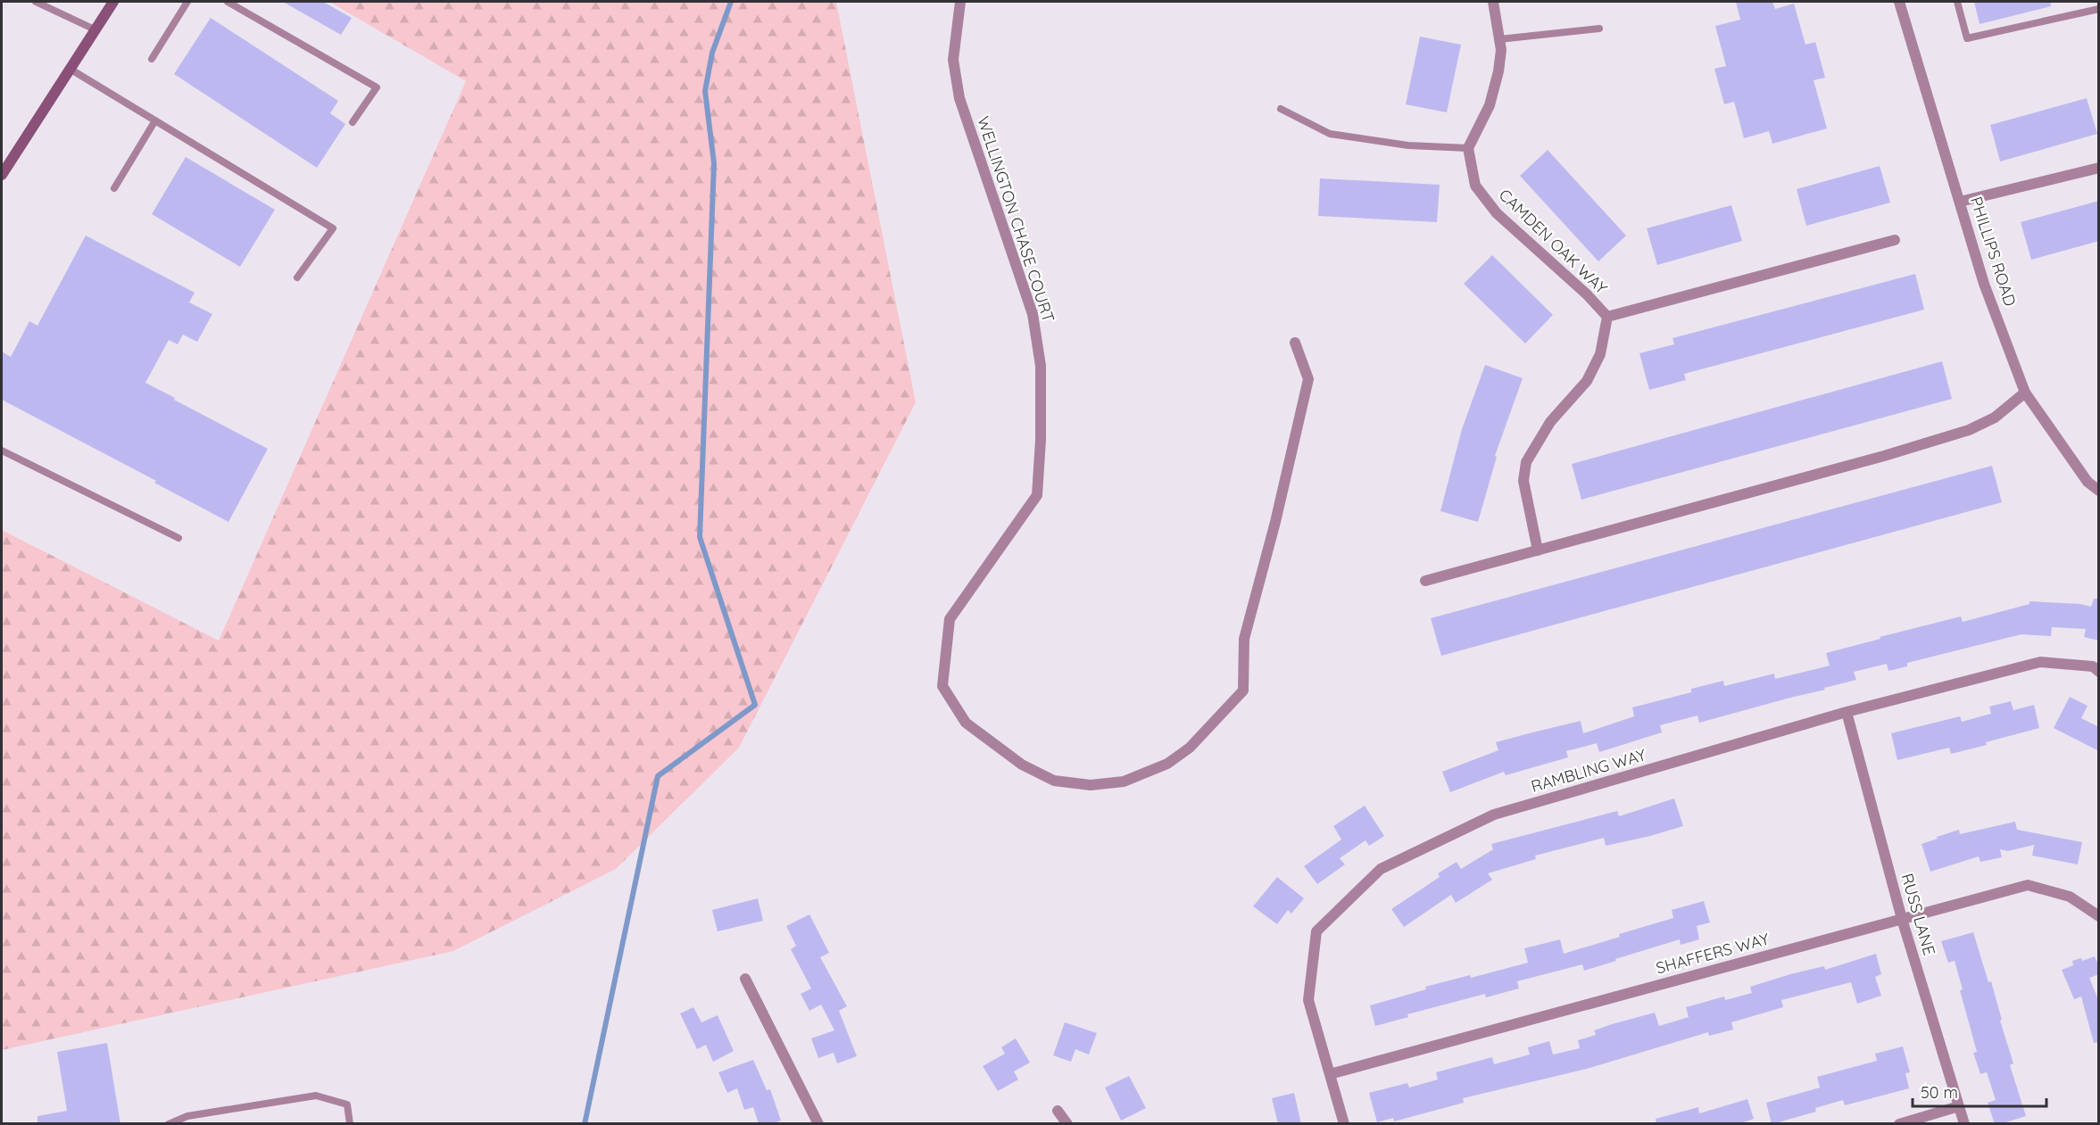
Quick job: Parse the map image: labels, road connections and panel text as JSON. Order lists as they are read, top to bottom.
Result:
{
  "streets": {
    "street": [
      "WELLINGTON CHASE COURT",
      "CAMDEN OAK WAY",
      "PHILLIPS ROAD",
      "RAMBLING WAY",
      "RUSS LANE",
      "SHAFFERS WAY"
    ]
  },
  "crossings": [
    ["RAMBLING WAY", "RUSS LANE"],
    ["RAMBLING WAY", "SHAFFERS WAY"],
    ["RUSS LANE", "SHAFFERS WAY"]
  ],
  "scale_bar": "50 m"
}
